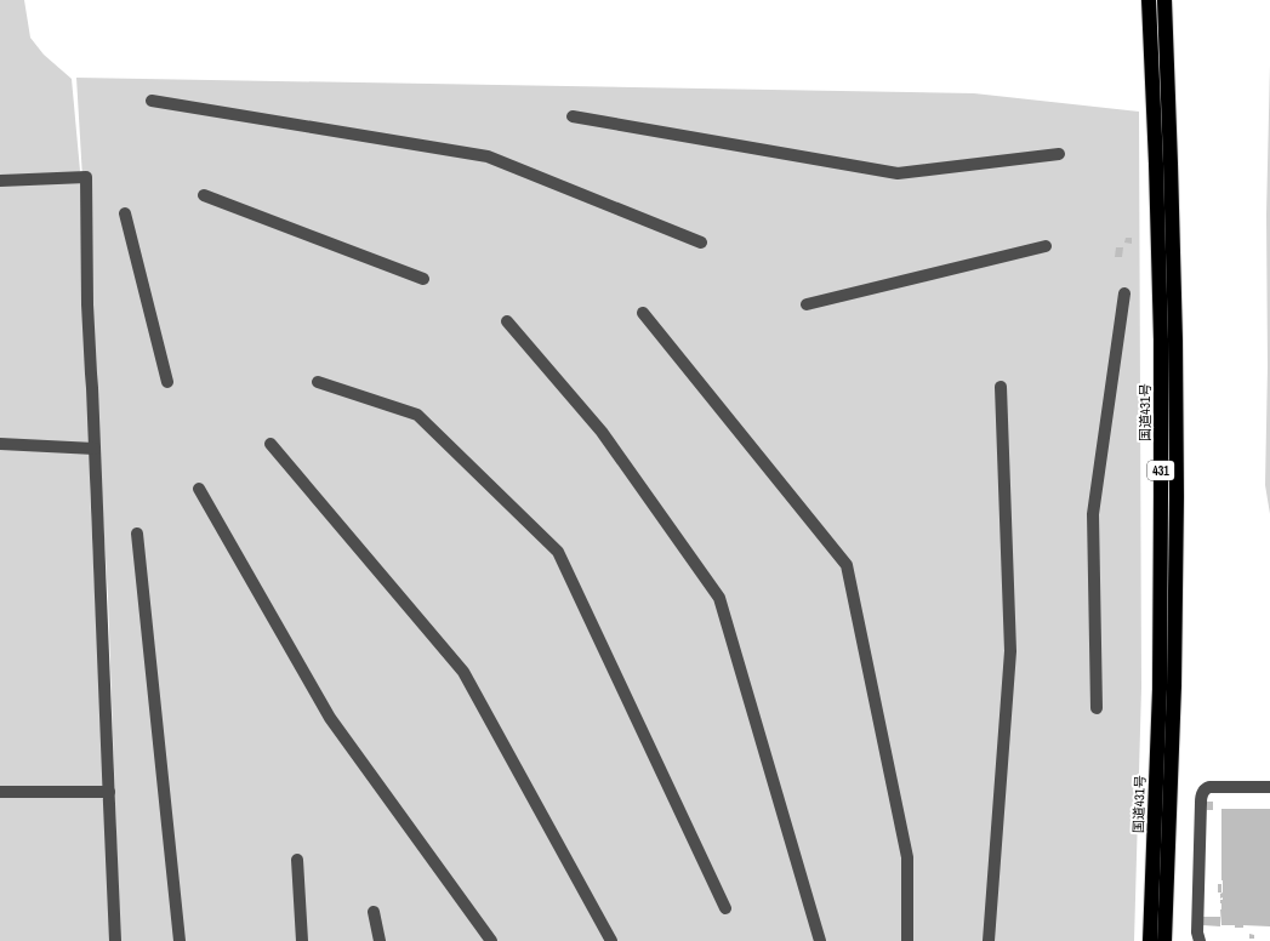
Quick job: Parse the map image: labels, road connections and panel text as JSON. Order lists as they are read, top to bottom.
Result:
{
  "streets": {
    "highway": ["国道431号", "431"]
  }
}
